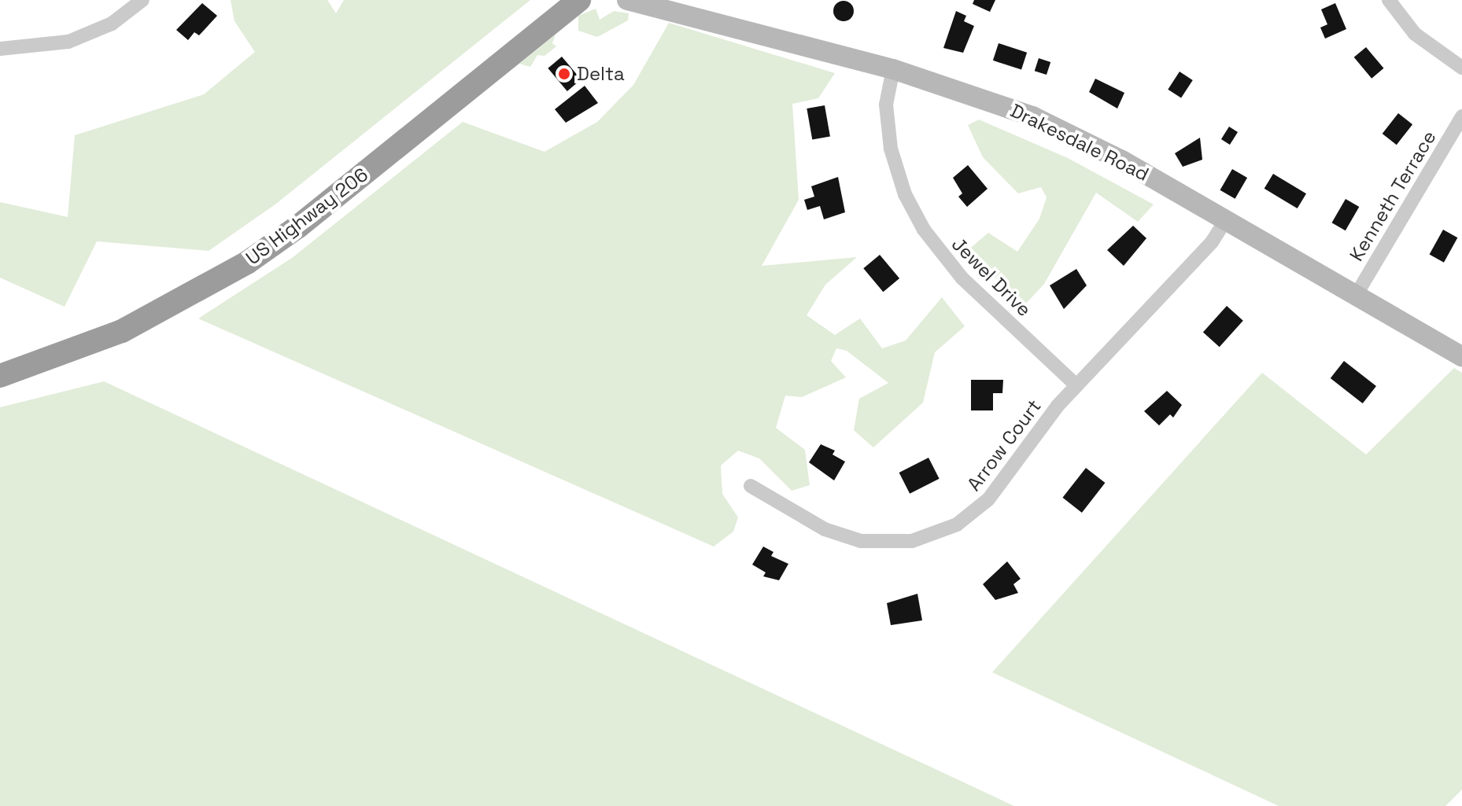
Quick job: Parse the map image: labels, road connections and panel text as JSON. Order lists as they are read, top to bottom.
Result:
{
  "streets": {
    "highway": ["US Highway 206"],
    "main road": ["Drakesdale Road"],
    "street": ["Kenneth Terrace", "Jewel Drive", "Arrow Court"]
  },
  "crossings": [
    ["Drakesdale Road", "Kenneth Terrace"],
    ["Drakesdale Road", "Jewel Drive"],
    ["Drakesdale Road", "Arrow Court"],
    ["Jewel Drive", "Arrow Court"]
  ],
  "places": ["Delta"]
}
